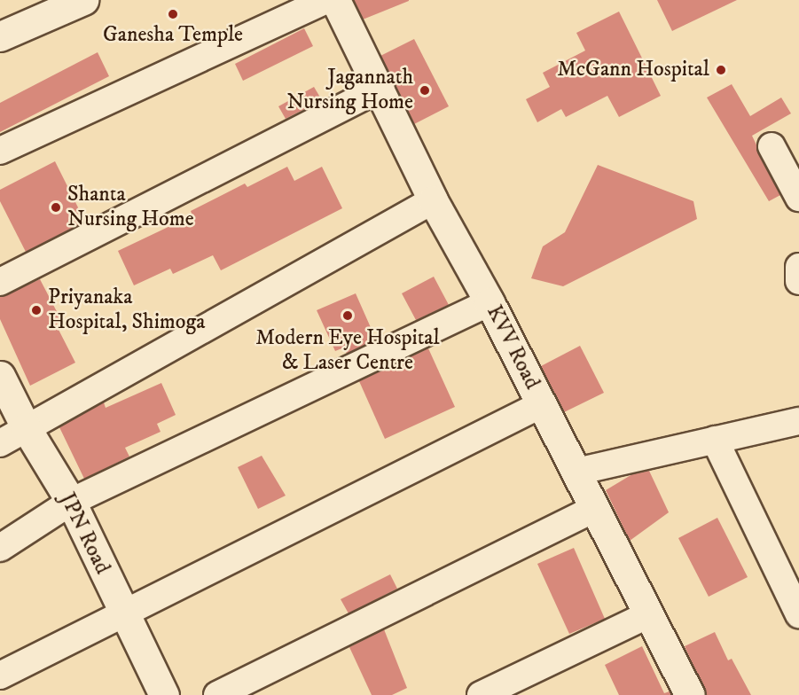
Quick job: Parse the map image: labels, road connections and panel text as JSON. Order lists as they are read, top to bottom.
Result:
{
  "streets": {
    "main road": ["KVV Road", "JPN Road"]
  },
  "places": [
    "Ganesha Temple",
    "McGann Hospital",
    "Jagannath Nursing Home",
    "Shanta Nursing Home",
    "Priyanaka Hospital, Shimoga",
    "Modern Eye Hospital & Laser Centre"
  ]
}
